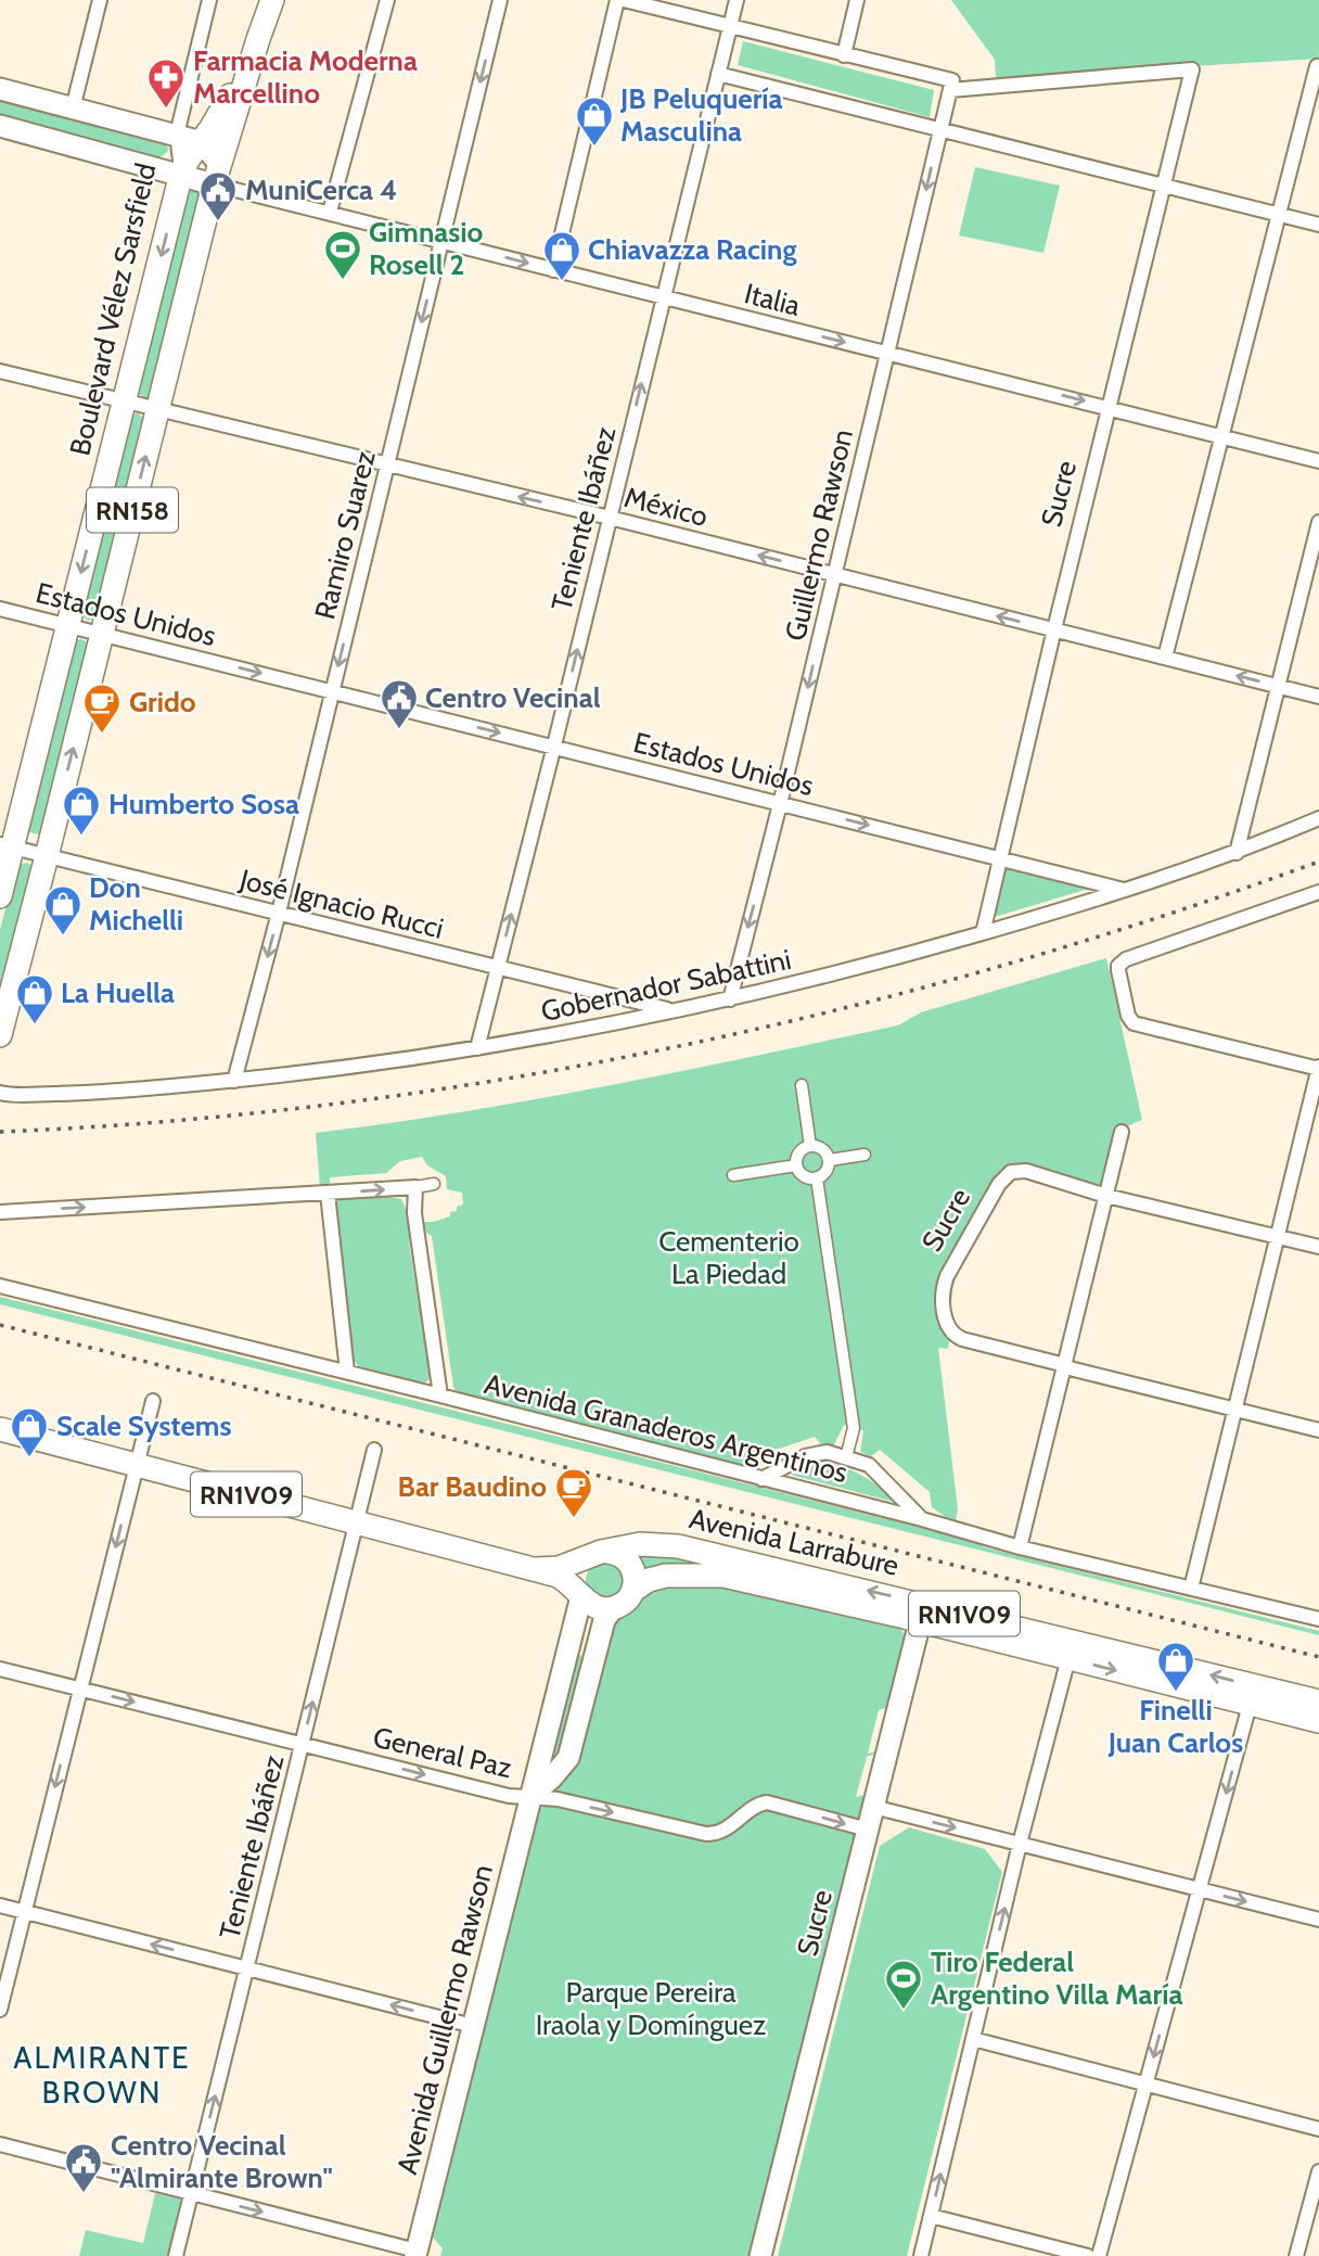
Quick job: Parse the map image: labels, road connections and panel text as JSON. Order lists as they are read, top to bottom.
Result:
{
  "streets": {
    "main road": [
      "Boulevard Vélez Sarsfield",
      "Sucre",
      "RN158",
      "RN1V09",
      "Avenida Larrabure",
      "Avenida Guillermo Rawson"
    ],
    "street": [
      "Italia",
      "México",
      "Teniente Ibáñez",
      "Ramiro Suarez",
      "Guillermo Rawson",
      "Estados Unidos",
      "José Ignacio Rucci",
      "Gobernador Sabattini",
      "Avenida Granaderos Argentinos",
      "General Paz"
    ]
  },
  "crossings": [
    ["Italia", "Sucre"],
    ["Italia", "RN158"],
    ["Italia", "Teniente Ibáñez"],
    ["Italia", "Ramiro Suarez"],
    ["Italia", "Guillermo Rawson"],
    ["Boulevard Vélez Sarsfield", "México"],
    ["Boulevard Vélez Sarsfield", "RN158"],
    ["Boulevard Vélez Sarsfield", "Estados Unidos"],
    ["Boulevard Vélez Sarsfield", "José Ignacio Rucci"],
    ["Sucre", "México"],
    ["Sucre", "Guillermo Rawson"],
    ["Sucre", "Estados Unidos"],
    ["Sucre", "Gobernador Sabattini"],
    ["Sucre", "Avenida Larrabure"],
    ["Sucre", "General Paz"],
    ["México", "RN158"],
    ["México", "Teniente Ibáñez"],
    ["México", "Ramiro Suarez"],
    ["México", "Guillermo Rawson"],
    ["RN158", "Estados Unidos"],
    ["RN158", "José Ignacio Rucci"],
    ["Teniente Ibáñez", "Estados Unidos"],
    ["Teniente Ibáñez", "José Ignacio Rucci"],
    ["Teniente Ibáñez", "Gobernador Sabattini"],
    ["Teniente Ibáñez", "RN1V09"],
    ["Teniente Ibáñez", "General Paz"],
    ["Ramiro Suarez", "Estados Unidos"],
    ["Ramiro Suarez", "José Ignacio Rucci"],
    ["Ramiro Suarez", "Gobernador Sabattini"],
    ["Guillermo Rawson", "Estados Unidos"],
    ["Guillermo Rawson", "Gobernador Sabattini"],
    ["Estados Unidos", "Gobernador Sabattini"],
    ["José Ignacio Rucci", "Gobernador Sabattini"],
    ["RN1V09", "Avenida Larrabure"],
    ["RN1V09", "Avenida Guillermo Rawson"],
    ["Avenida Larrabure", "Avenida Guillermo Rawson"],
    ["General Paz", "Avenida Guillermo Rawson"]
  ],
  "one_way": [
    "Italia",
    "Boulevard Vélez Sarsfield",
    "México",
    "Teniente Ibáñez",
    "Guillermo Rawson",
    "Estados Unidos",
    "General Paz"
  ],
  "districts": ["ALMIRANTE BROWN"],
  "parks": ["Cementerio La Piedad", "Parque Pereira Iraola y Domínguez"],
  "places": {
    "pharmacy": ["Farmacia Moderna Marcellino"],
    "shop": [
      "JB Peluquería Masculina",
      "Chiavazza Racing",
      "Humberto Sosa",
      "Don Michelli",
      "La Huella",
      "Scale Systems",
      "Finelli Juan Carlos"
    ],
    "public building": ["MuniCerca 4", "Centro Vecinal", "Centro Vecinal \"Almirante Brown\""],
    "sports": ["Gimnasio Rosell 2", "Tiro Federal Argentino Villa María"],
    "cafe": ["Grido", "Bar Baudino"]
  }
}
